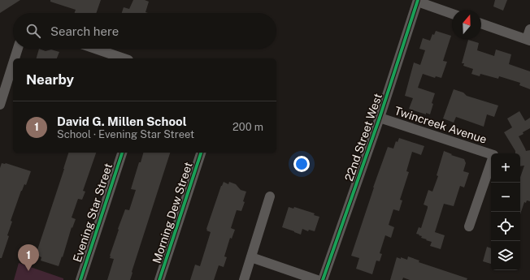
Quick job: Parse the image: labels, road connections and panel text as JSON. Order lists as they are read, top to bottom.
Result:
{
  "streets": {
    "street": [
      "Twincreek Avenue",
      "22nd Street West",
      "Evening Star Street",
      "Morning Dew Street"
    ]
  },
  "crossings": [
    ["Twincreek Avenue", "22nd Street West"]
  ],
  "north": "top",
  "page": {
    "search": "Search here",
    "heading": "Nearby",
    "list": [
      {
        "mark": "1",
        "name": "David G. Millen School",
        "note": "School · Evening Star Street",
        "value": "200 m"
      }
    ],
    "map_buttons": ["+", "−"],
    "pins": "1"
  }
}
